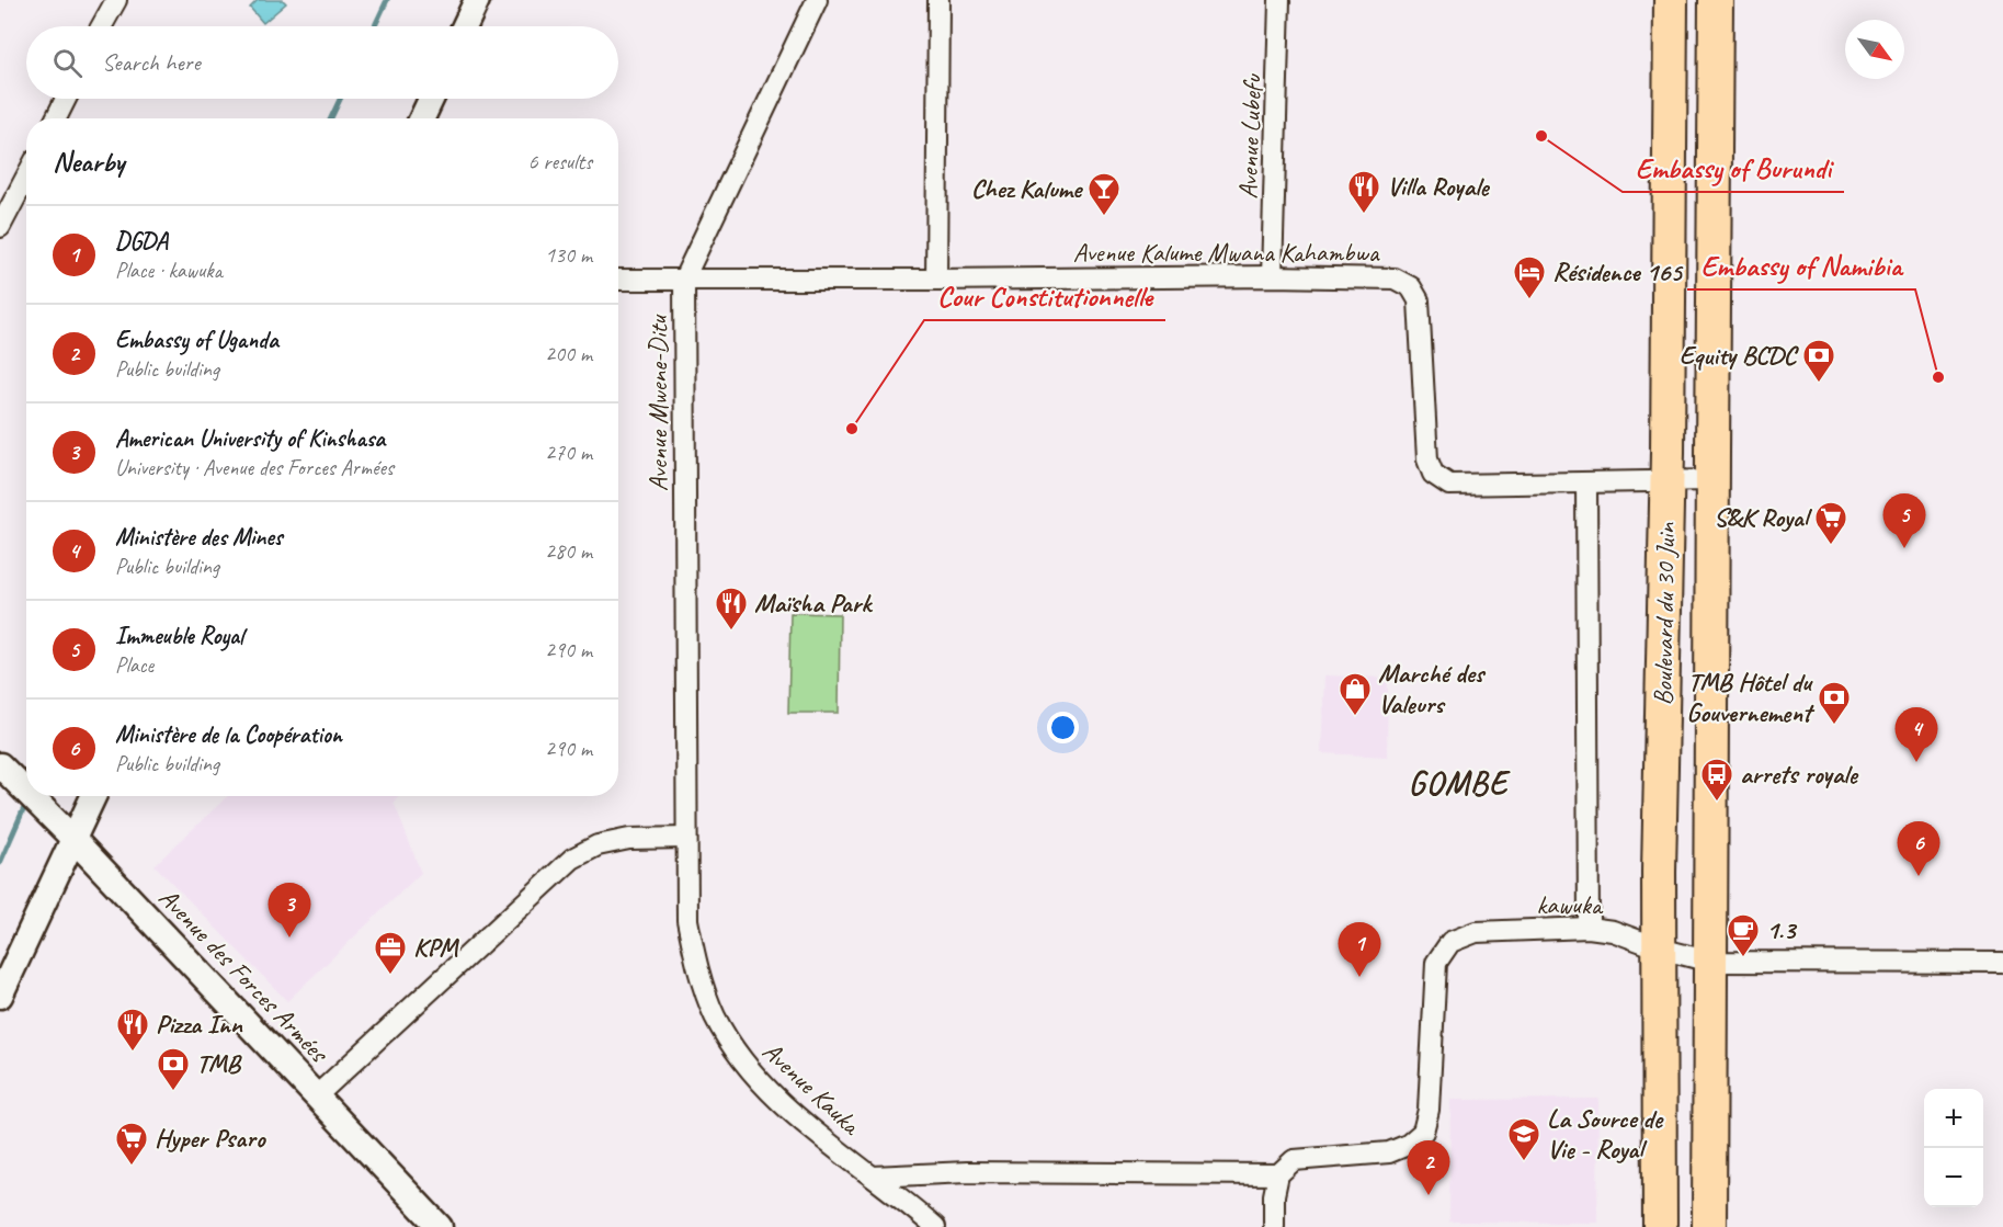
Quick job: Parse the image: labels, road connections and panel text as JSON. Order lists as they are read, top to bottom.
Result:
{
  "streets": {
    "main road": ["Boulevard du 30 Juin"],
    "street": [
      "Avenue Lubefu",
      "Avenue Kalume Mwana Kahambwa",
      "Avenue Mwene-Ditu",
      "kawuka",
      "Avenue des Forces Armées",
      "Avenue Kauka"
    ]
  },
  "crossings": [
    ["Avenue Lubefu", "Avenue Kalume Mwana Kahambwa"],
    ["Avenue Kalume Mwana Kahambwa", "Avenue Mwene-Ditu"],
    ["Avenue Kalume Mwana Kahambwa", "Boulevard du 30 Juin"],
    ["Avenue Mwene-Ditu", "Avenue Kauka"],
    ["Boulevard du 30 Juin", "kawuka"]
  ],
  "districts": ["GOMBE"],
  "places": {
    "other": ["Embassy of Burundi", "Embassy of Namibia", "Cour Constitutionnelle"],
    "restaurant": ["Villa Royale", "Maïsha Park", "Pizza Inn"],
    "bar": ["Chez Kalume"],
    "hotel": ["Résidence 165"],
    "bank": ["Equity BCDC", "TMB Hôtel du Gouvernement", "TMB"],
    "supermarket": ["S&K Royal", "Hyper Psaro"],
    "shop": ["Marché des Valeurs"],
    "bus stop": ["arrets royale"],
    "cafe": ["1.3"],
    "office": ["KPM"],
    "school or university": ["La Source de Vie - Royal"]
  },
  "north": "bottom right",
  "page": {
    "search": "Search here",
    "heading": ["Nearby", "6 results"],
    "list": [
      {
        "mark": "1",
        "name": "DGDA",
        "note": "Place · kawuka",
        "value": "130 m"
      },
      {
        "mark": "2",
        "name": "Embassy of Uganda",
        "note": "Public building",
        "value": "200 m"
      },
      {
        "mark": "3",
        "name": "American University of Kinshasa",
        "note": "University · Avenue des Forces Armées",
        "value": "270 m"
      },
      {
        "mark": "4",
        "name": "Ministère des Mines",
        "note": "Public building",
        "value": "280 m"
      },
      {
        "mark": "5",
        "name": "Immeuble Royal",
        "note": "Place",
        "value": "290 m"
      },
      {
        "mark": "6",
        "name": "Ministère de la Coopération",
        "note": "Public building",
        "value": "290 m"
      }
    ],
    "pins": [
      "5",
      "4",
      "6",
      "3",
      "1",
      "2"
    ],
    "map_buttons": ["+", "−"]
  }
}
